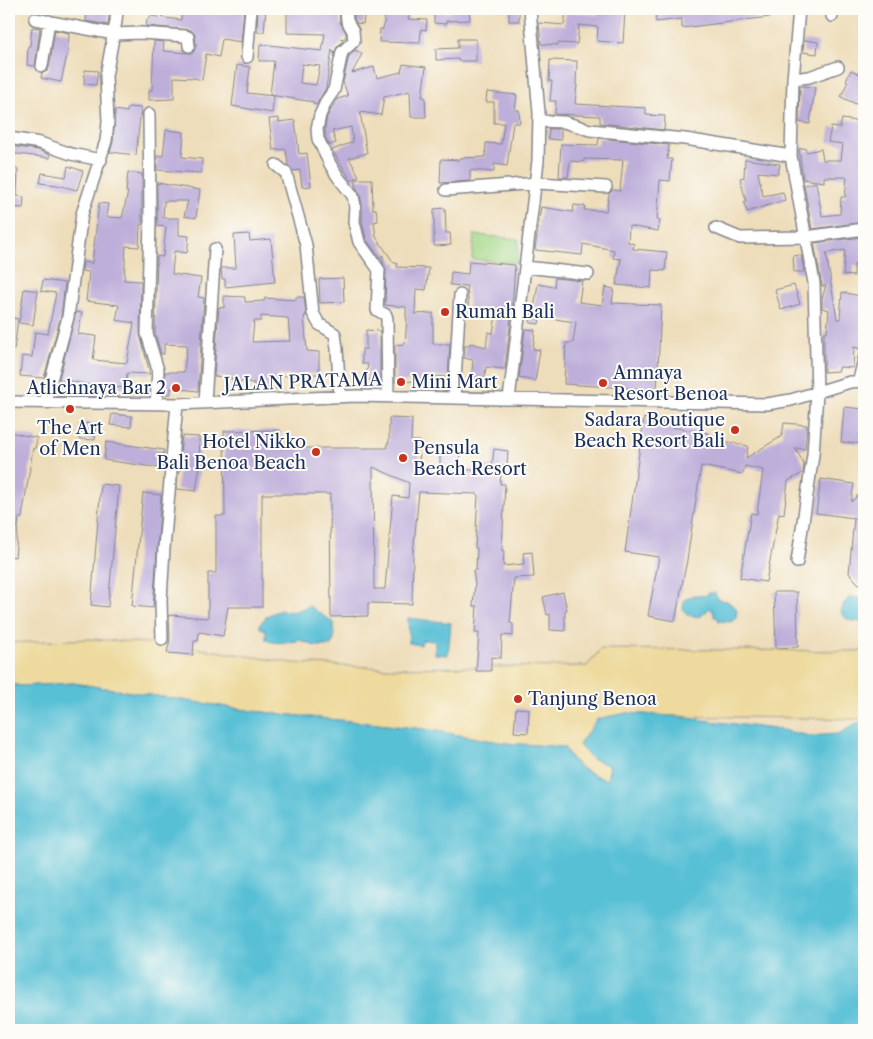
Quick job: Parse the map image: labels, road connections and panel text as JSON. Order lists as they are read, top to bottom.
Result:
{
  "streets": {
    "street": ["JALAN PRATAMA"]
  },
  "places": [
    "Rumah Bali",
    "Mini Mart",
    "Amnaya Resort Benoa",
    "Atlichnaya Bar 2",
    "The Art of Men",
    "Sadara Boutique Beach Resort Bali",
    "Hotel Nikko Bali Benoa Beach",
    "Pensula Beach Resort",
    "Tanjung Benoa"
  ]
}
